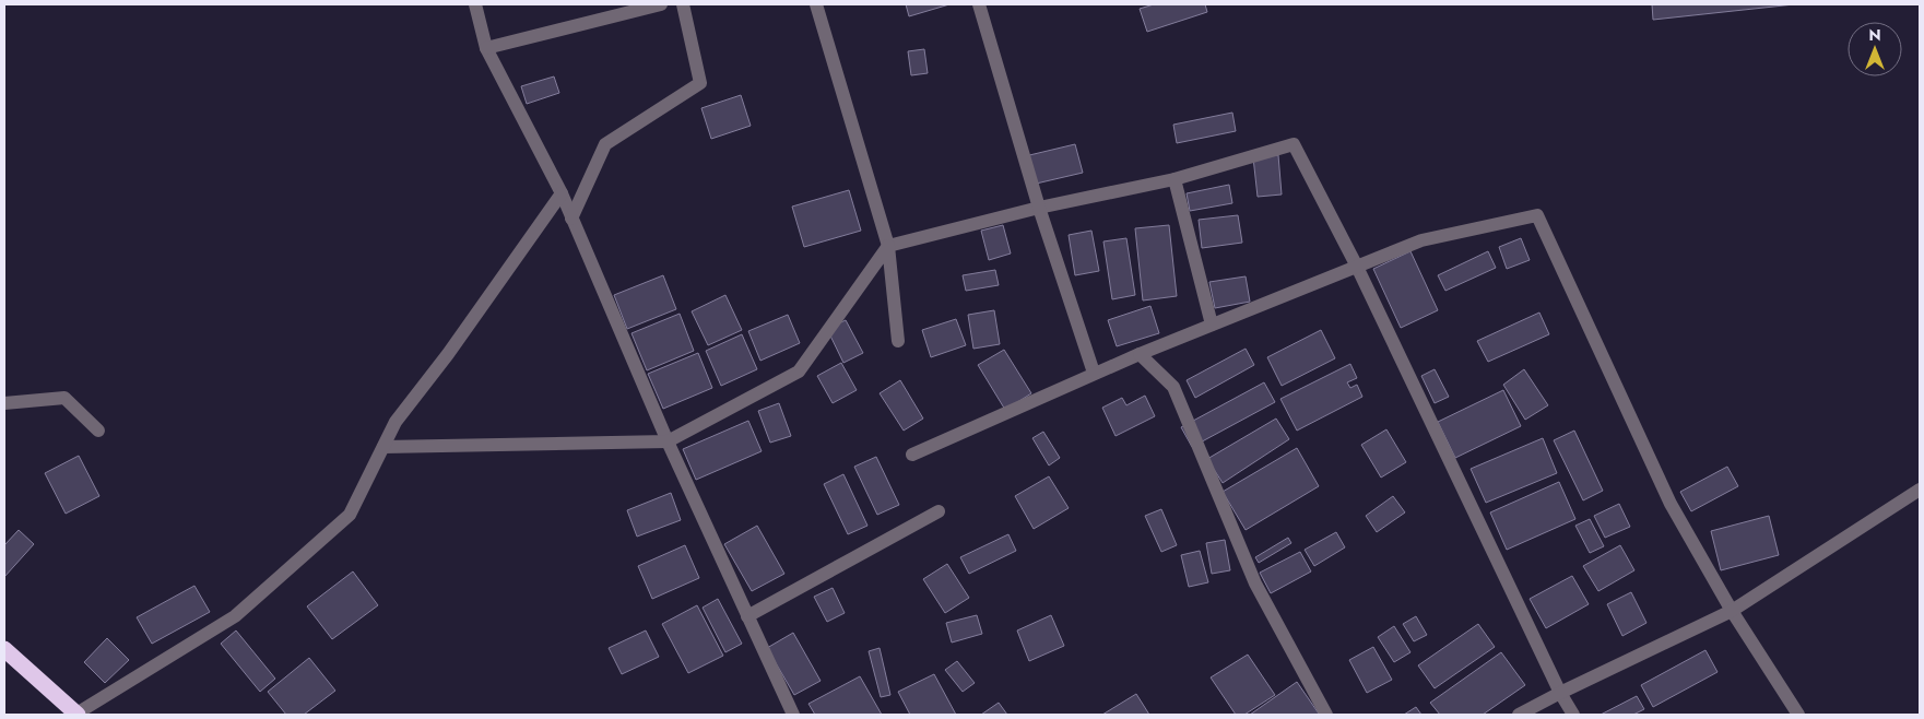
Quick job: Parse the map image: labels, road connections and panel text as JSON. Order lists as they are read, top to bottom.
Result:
{
  "north": "top"
}
